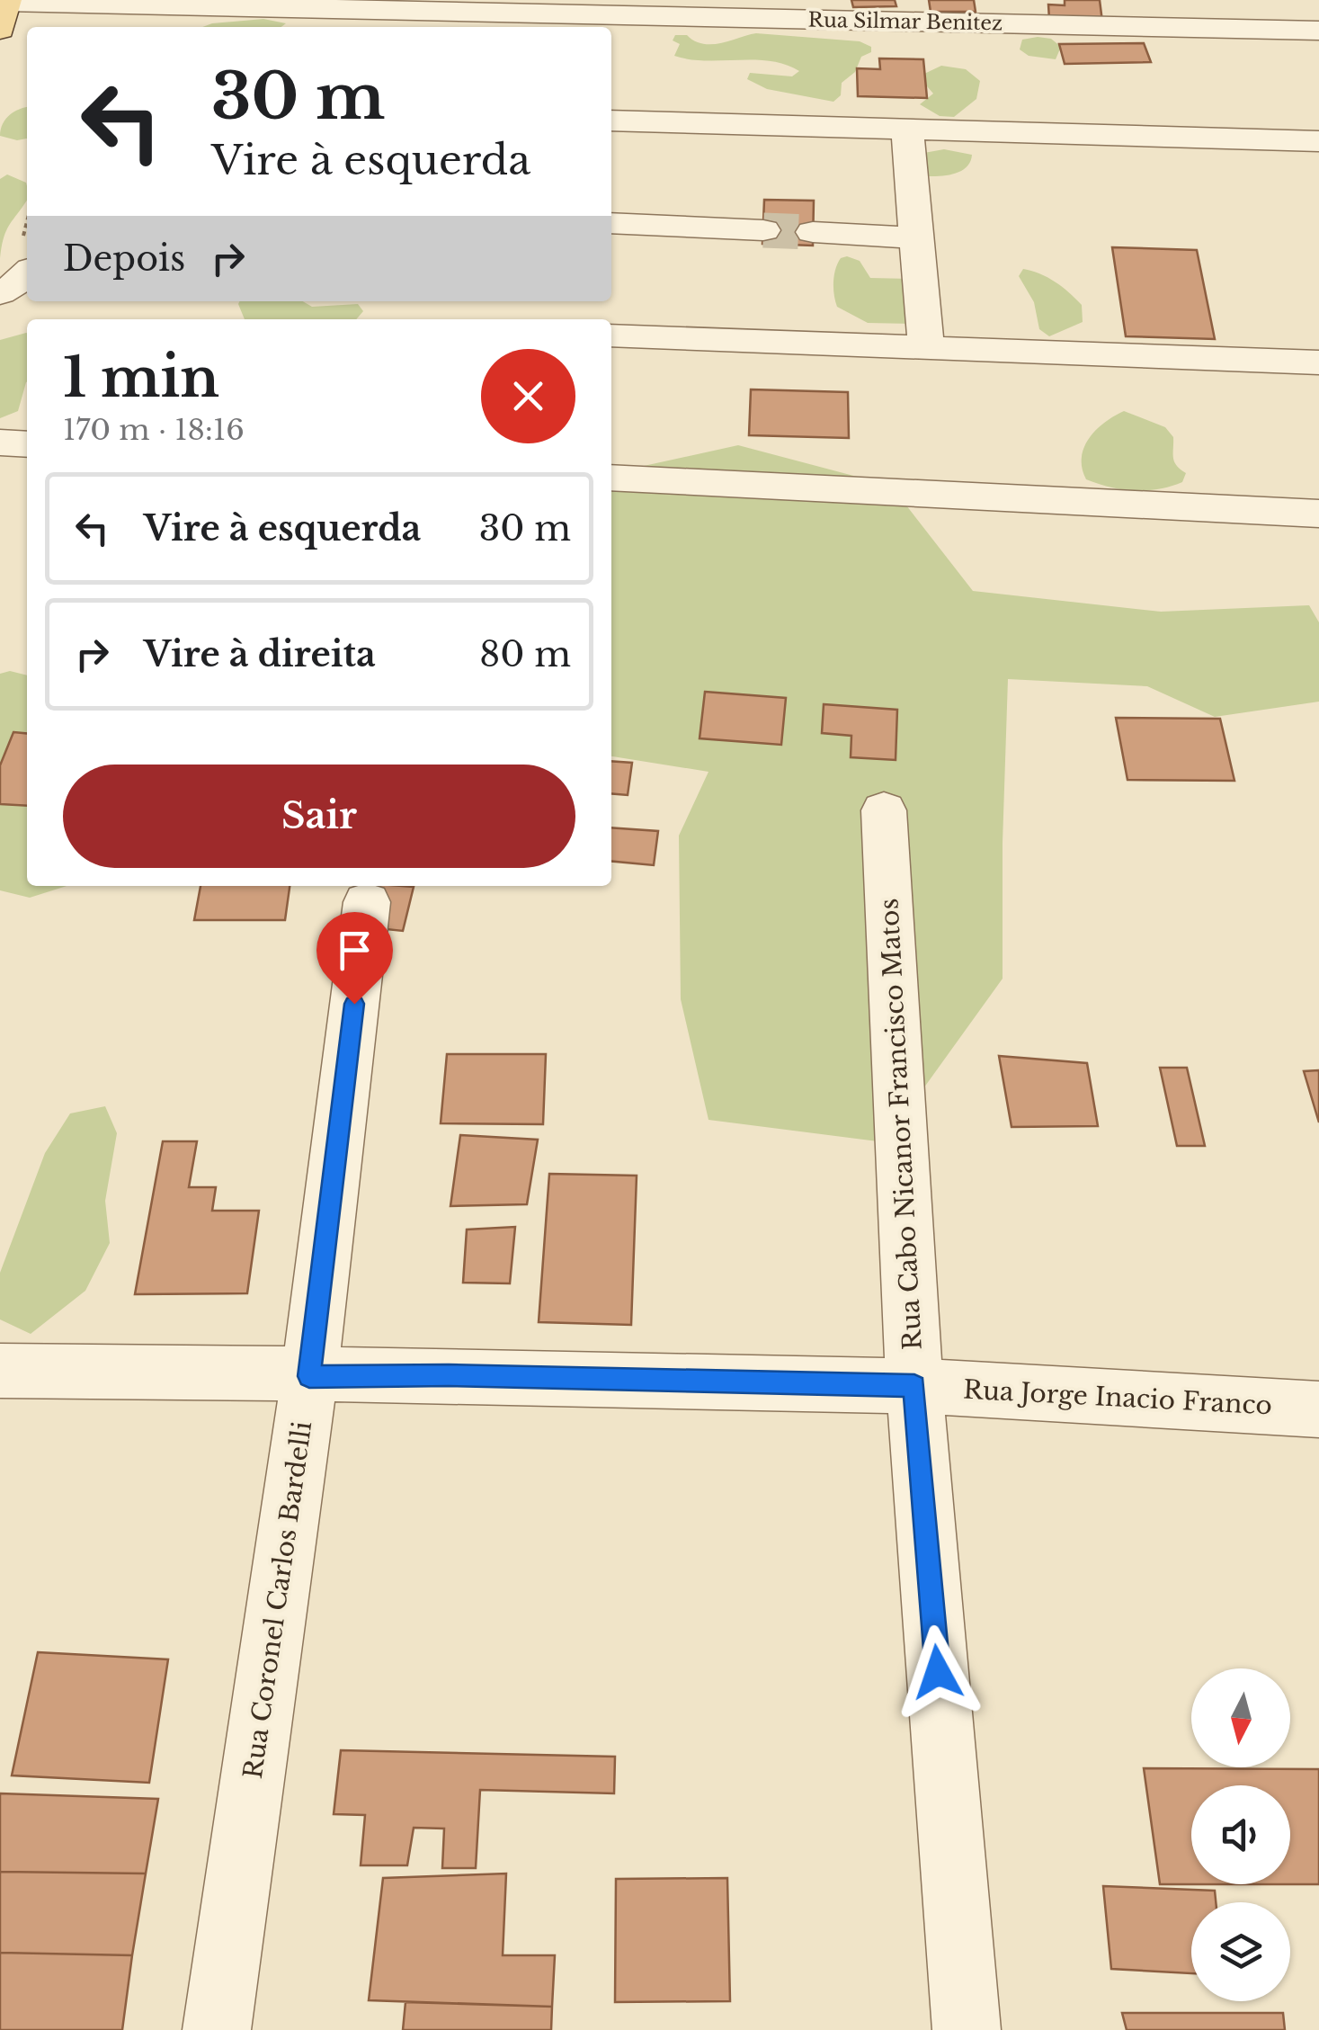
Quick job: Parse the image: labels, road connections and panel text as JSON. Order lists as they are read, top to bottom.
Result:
{
  "streets": {
    "street": [
      "Rua Silmar Benitez",
      "Rua Cabo Nicanor Francisco Matos",
      "Rua Jorge Inacio Franco",
      "Rua Coronel Carlos Bardelli"
    ]
  },
  "crossings": [
    ["Rua Cabo Nicanor Francisco Matos", "Rua Jorge Inacio Franco"],
    ["Rua Jorge Inacio Franco", "Rua Coronel Carlos Bardelli"]
  ],
  "north": "bottom",
  "page": {
    "turn": ["30 m", "Vire à esquerda"],
    "then": "Depois",
    "heading": ["1 min", "170 m · 18:16"],
    "list": [
      {
        "name": "Vire à esquerda",
        "value": "30 m"
      },
      {
        "name": "Vire à direita",
        "value": "80 m"
      }
    ],
    "buttons": "Sair"
  }
}
